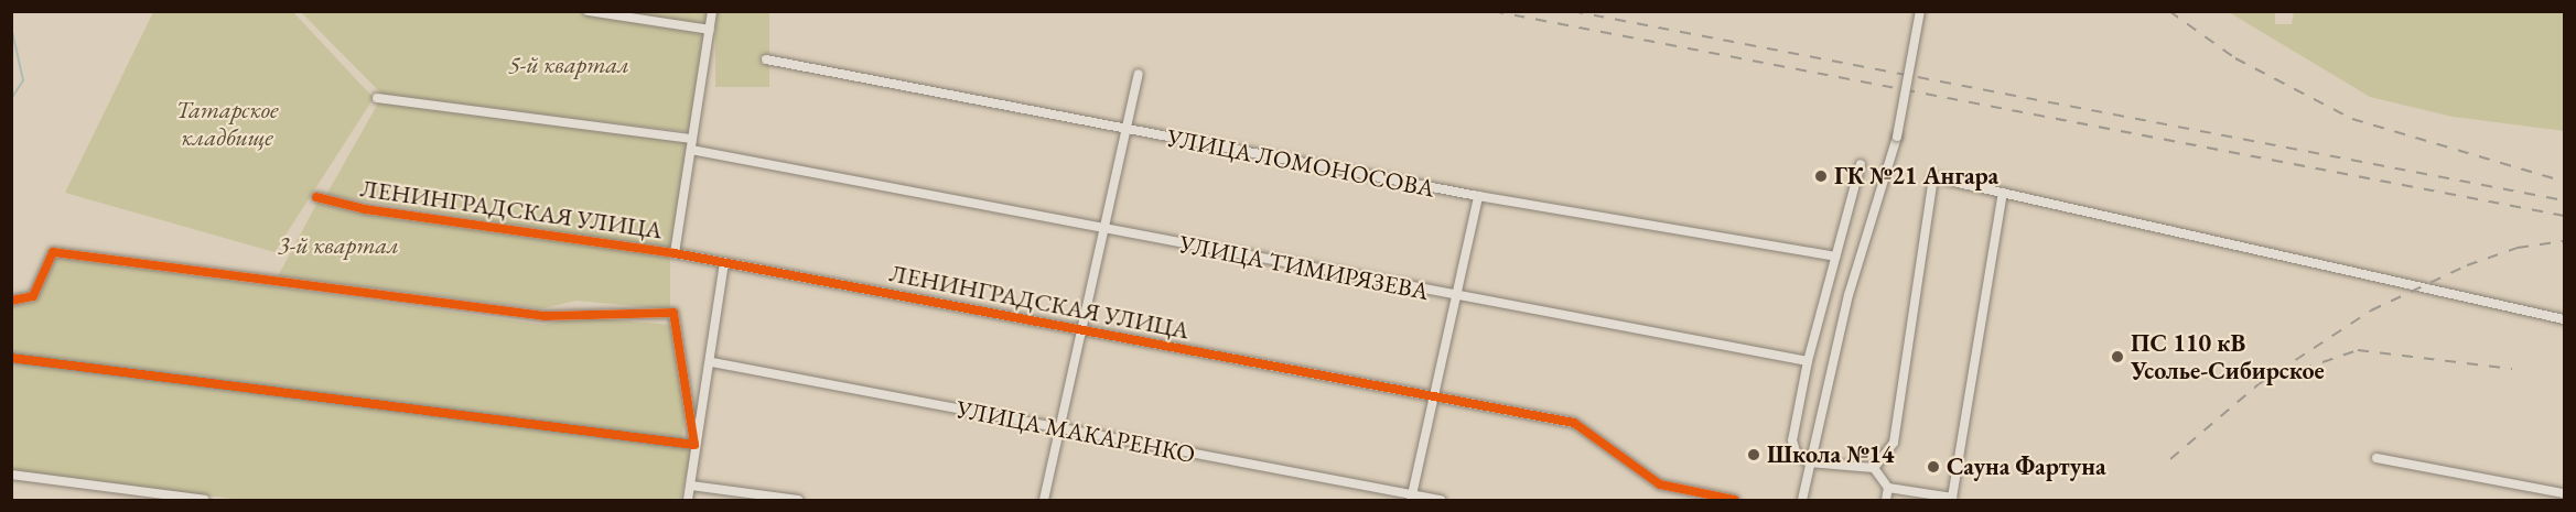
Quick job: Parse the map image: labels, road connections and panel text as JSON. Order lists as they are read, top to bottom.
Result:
{
  "streets": {
    "street": [
      "УЛИЦА ЛОМОНОСОВА",
      "ЛЕНИНГРАДСКАЯ УЛИЦА",
      "УЛИЦА ТИМИРЯЗЕВА",
      "УЛИЦА МАКАРЕНКО"
    ]
  },
  "parks": ["5-й квартал", "Татарское кладбище", "3-й квартал"],
  "places": [
    "ГК №21 Ангара",
    "ПС 110 кВ Усолье-Сибирское",
    "Школа №14",
    "Сауна Фартуна"
  ]
}
